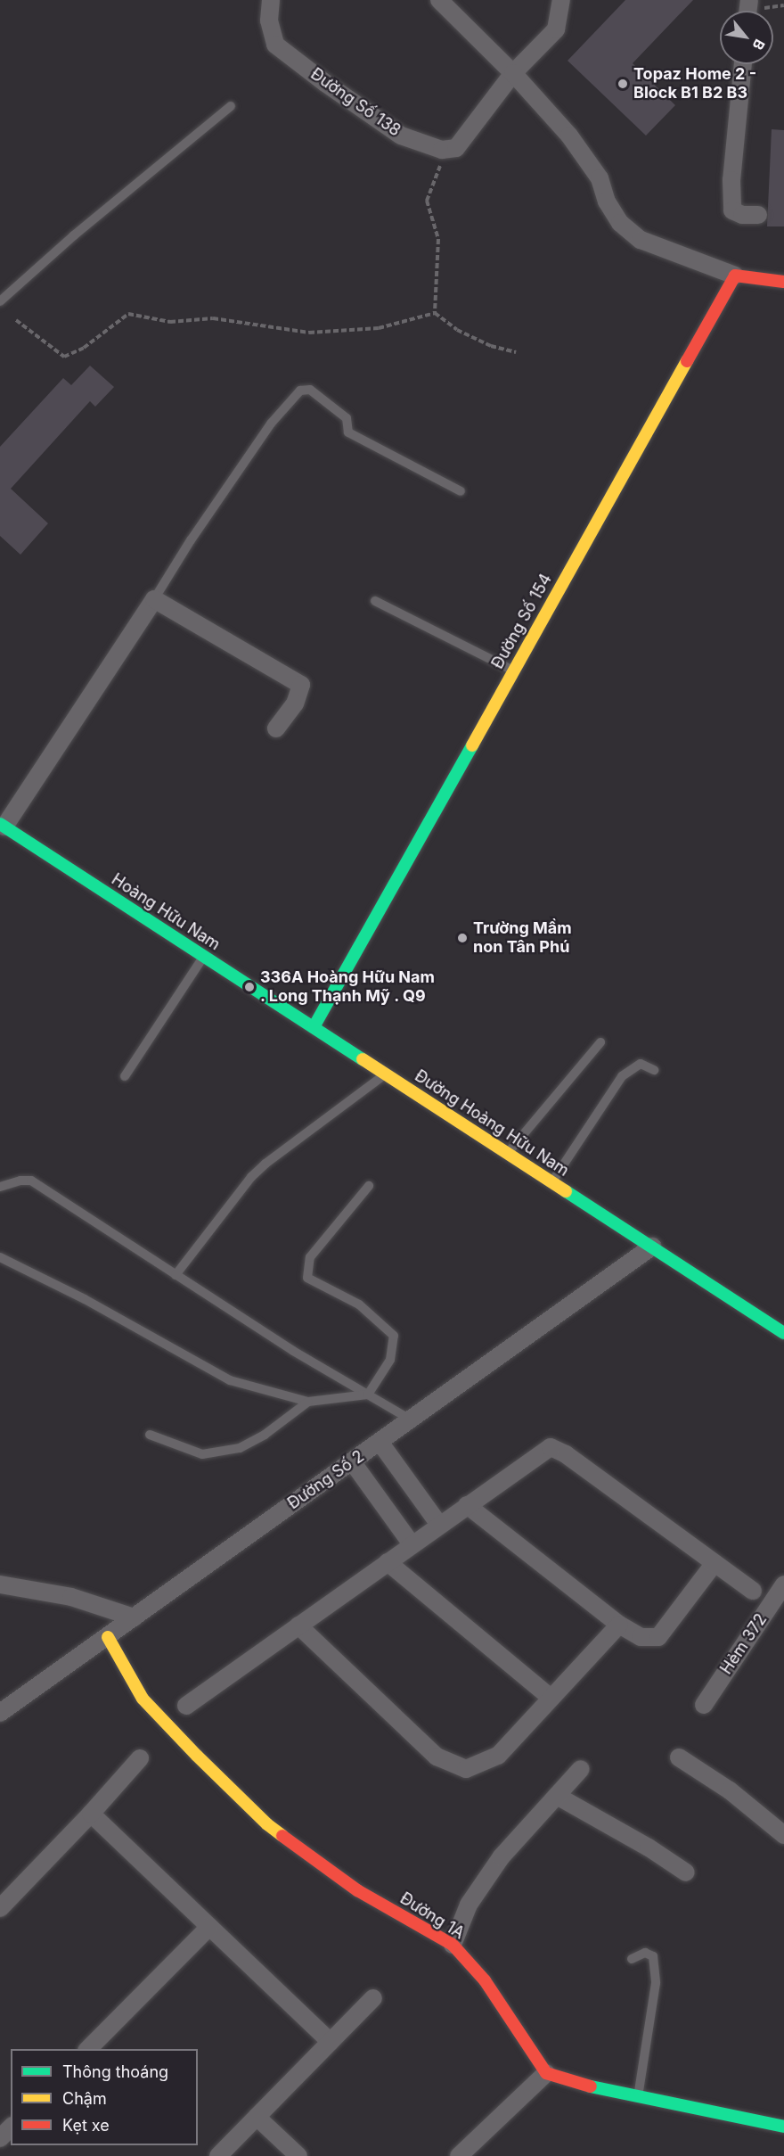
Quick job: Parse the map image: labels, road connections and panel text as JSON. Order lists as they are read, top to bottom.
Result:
{
  "streets": {
    "street": [
      "Đường Số 138",
      "Đường Số 154",
      "Hoàng Hữu Nam",
      "Đường Hoàng Hữu Nam",
      "Đường Số 2",
      "Hẻm 372",
      "Đường 1A"
    ]
  },
  "crossings": [
    ["Đường Số 154", "Hoàng Hữu Nam"],
    ["Đường Số 154", "Đường Hoàng Hữu Nam"],
    ["Hoàng Hữu Nam", "Đường Hoàng Hữu Nam"],
    ["Đường Hoàng Hữu Nam", "Đường Số 2"],
    ["Đường Số 2", "Đường 1A"]
  ],
  "places": ["Topaz Home 2 - Block B1 B2 B3", "Trường Mầm non Tân Phú", "336A Hoàng Hữu Nam . Long Thạnh Mỹ . Q9"],
  "legend": ["Thông thoáng", "Chậm", "Kẹt xe"],
  "north": "bottom right"
}
